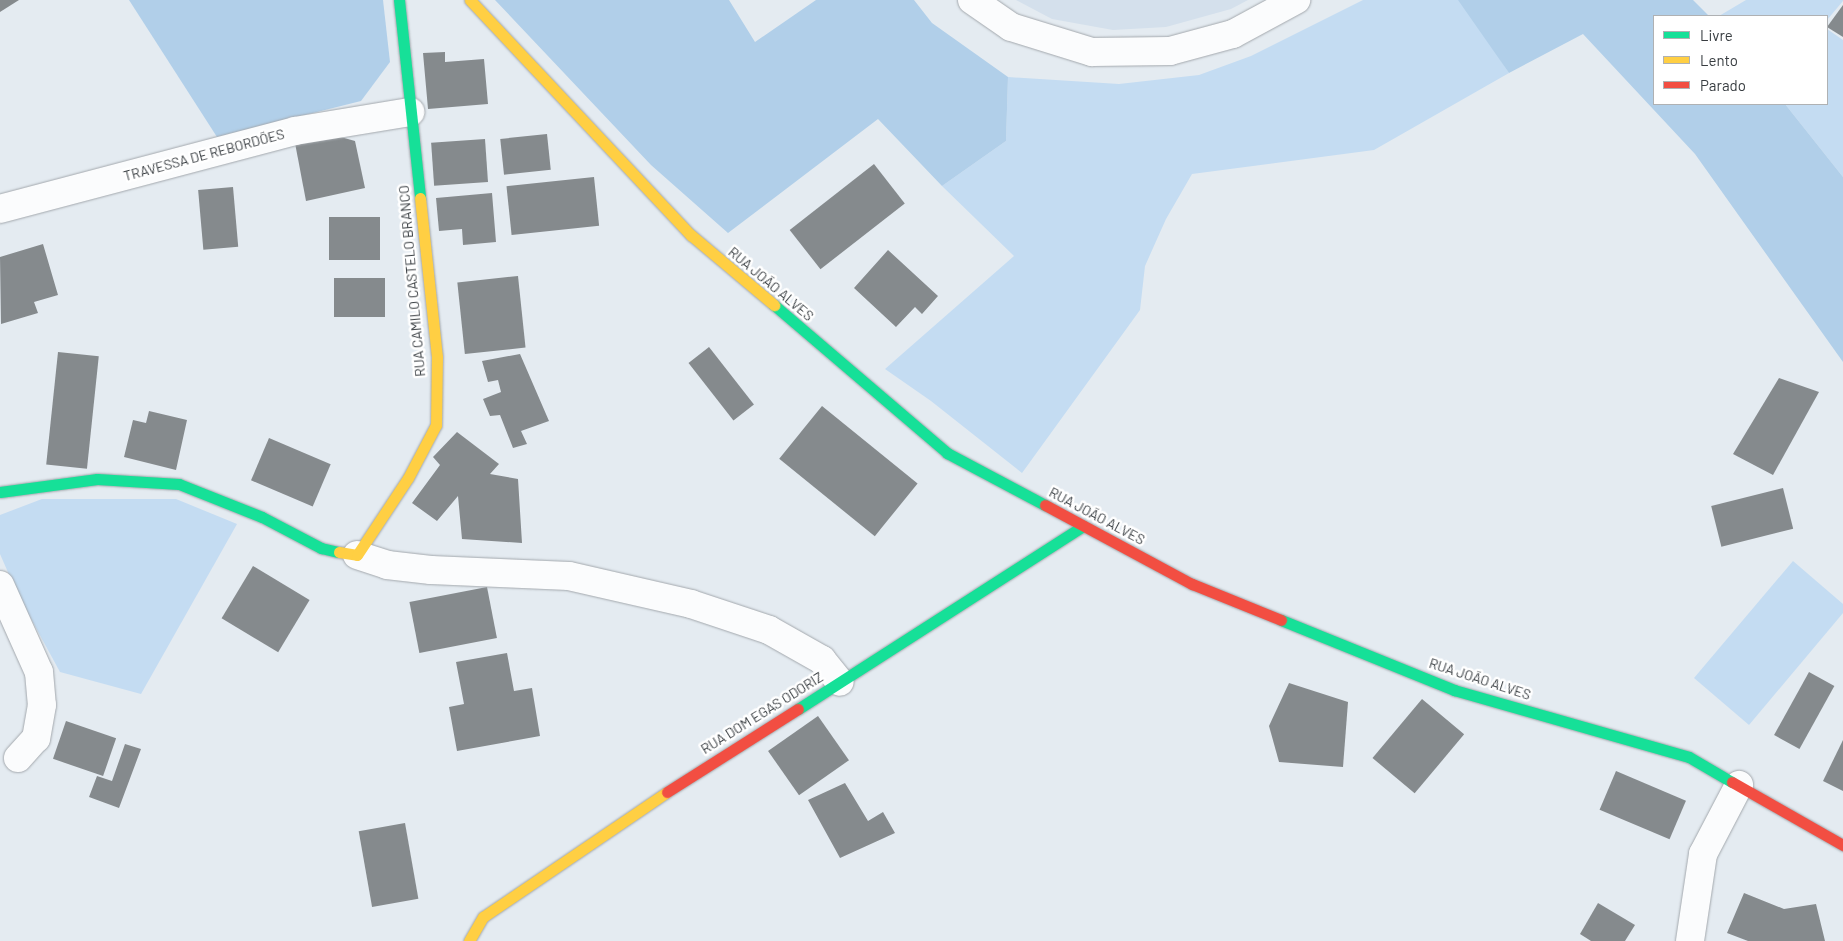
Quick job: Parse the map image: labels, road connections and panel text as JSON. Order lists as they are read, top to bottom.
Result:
{
  "streets": {
    "street": [
      "TRAVESSA DE REBORDÕES",
      "RUA CAMILO CASTELO BRANCO",
      "RUA JOÃO ALVES",
      "RUA DOM EGAS ODORIZ"
    ]
  },
  "crossings": [
    ["TRAVESSA DE REBORDÕES", "RUA CAMILO CASTELO BRANCO"],
    ["RUA JOÃO ALVES", "RUA DOM EGAS ODORIZ"]
  ],
  "legend": ["Livre", "Lento", "Parado"]
}
